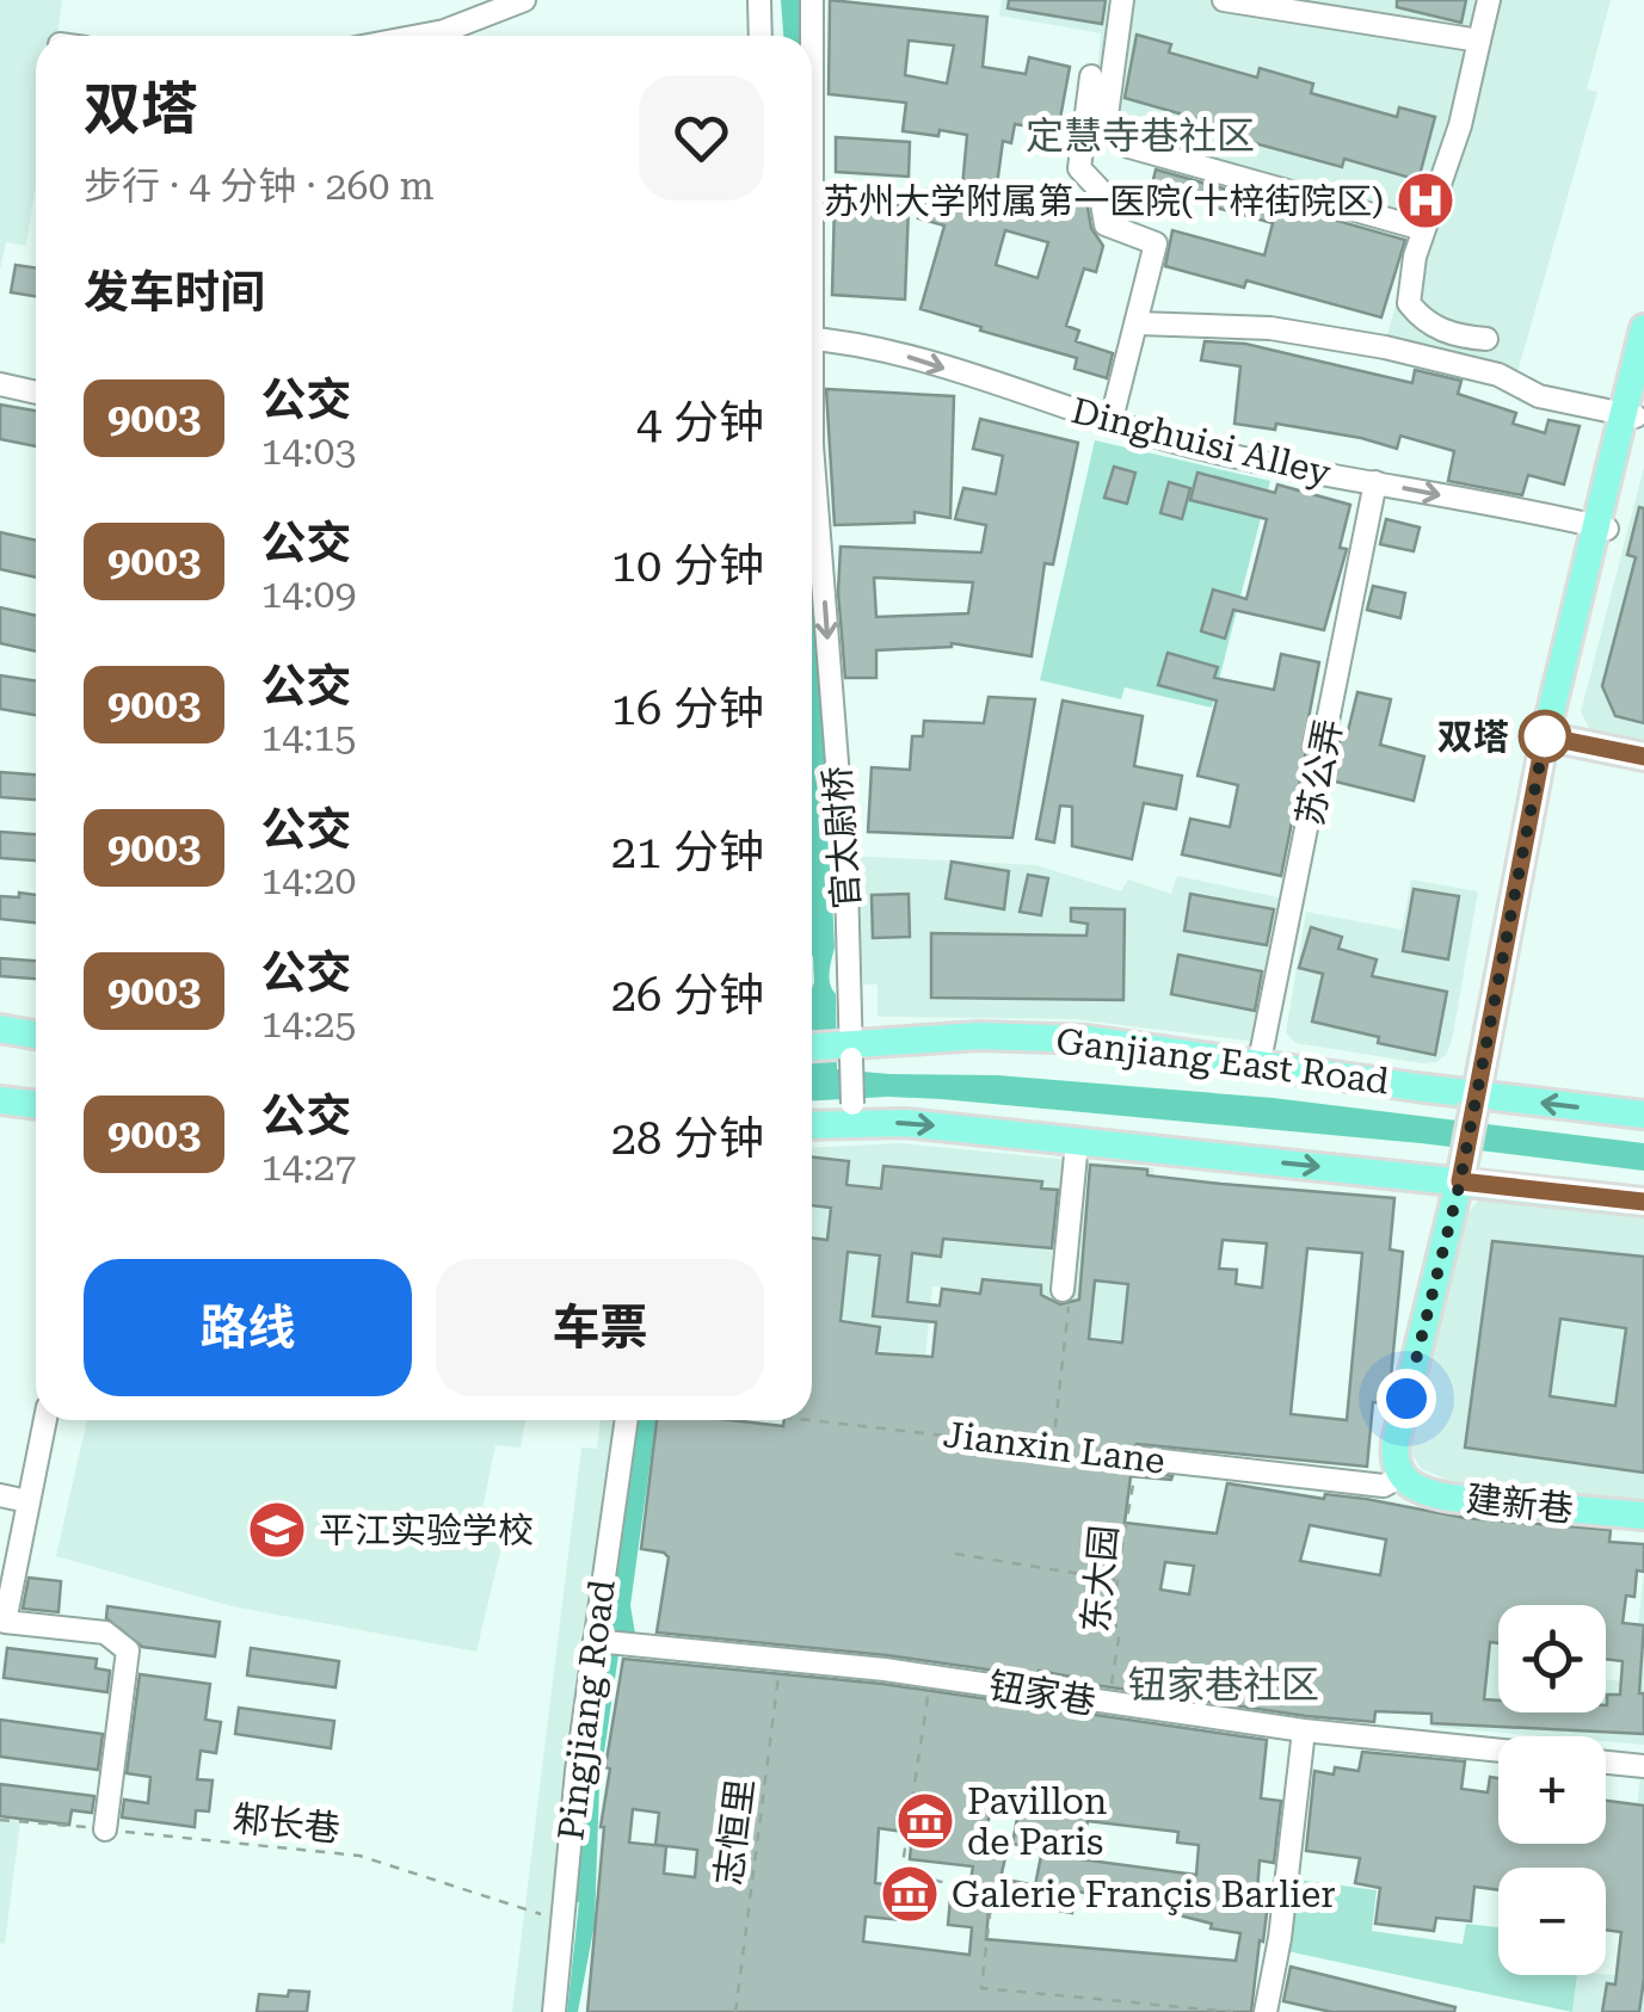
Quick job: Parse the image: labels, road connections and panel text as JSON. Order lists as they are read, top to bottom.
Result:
{
  "streets": {
    "main road": ["Ganjiang East Road", "建新巷"],
    "street": [
      "Dinghuisi Alley",
      "苏公弄",
      "官太尉桥",
      "Jianxin Lane",
      "钮家巷",
      "Pingjiang Road"
    ],
    "path": ["东大园", "邾长巷", "志恒里"]
  },
  "crossings": [
    ["Dinghuisi Alley", "苏公弄"],
    ["苏公弄", "Ganjiang East Road"],
    ["官太尉桥", "Ganjiang East Road"],
    ["Jianxin Lane", "建新巷"],
    ["Jianxin Lane", "东大园"],
    ["东大园", "钮家巷"],
    ["钮家巷", "Pingjiang Road"],
    ["钮家巷", "志恒里"],
    ["Pingjiang Road", "邾长巷"]
  ],
  "one_way": ["官太尉桥"],
  "districts": ["定慧寺巷社区", "钮家巷社区"],
  "places": {
    "hospital": ["苏州大学附属第一医院(十梓街院区)"],
    "other": ["双塔"],
    "school or university": ["平江实验学校"],
    "museum": ["Pavillon de Paris", "Galerie Françis Barlier"]
  },
  "lines": ["bus line 9003"],
  "page": {
    "heading": [
      ["双塔", "步行 · 4 分钟 · 260 m"],
      "发车时间"
    ],
    "list": [
      {
        "mark": "9003",
        "name": "公交",
        "note": "14:03",
        "value": "4 分钟"
      },
      {
        "mark": "9003",
        "name": "公交",
        "note": "14:09",
        "value": "10 分钟"
      },
      {
        "mark": "9003",
        "name": "公交",
        "note": "14:15",
        "value": "16 分钟"
      },
      {
        "mark": "9003",
        "name": "公交",
        "note": "14:20",
        "value": "21 分钟"
      },
      {
        "mark": "9003",
        "name": "公交",
        "note": "14:25",
        "value": "26 分钟"
      },
      {
        "mark": "9003",
        "name": "公交",
        "note": "14:27",
        "value": "28 分钟"
      }
    ],
    "buttons": ["路线", "车票"],
    "map_buttons": ["+", "−"]
  }
}
